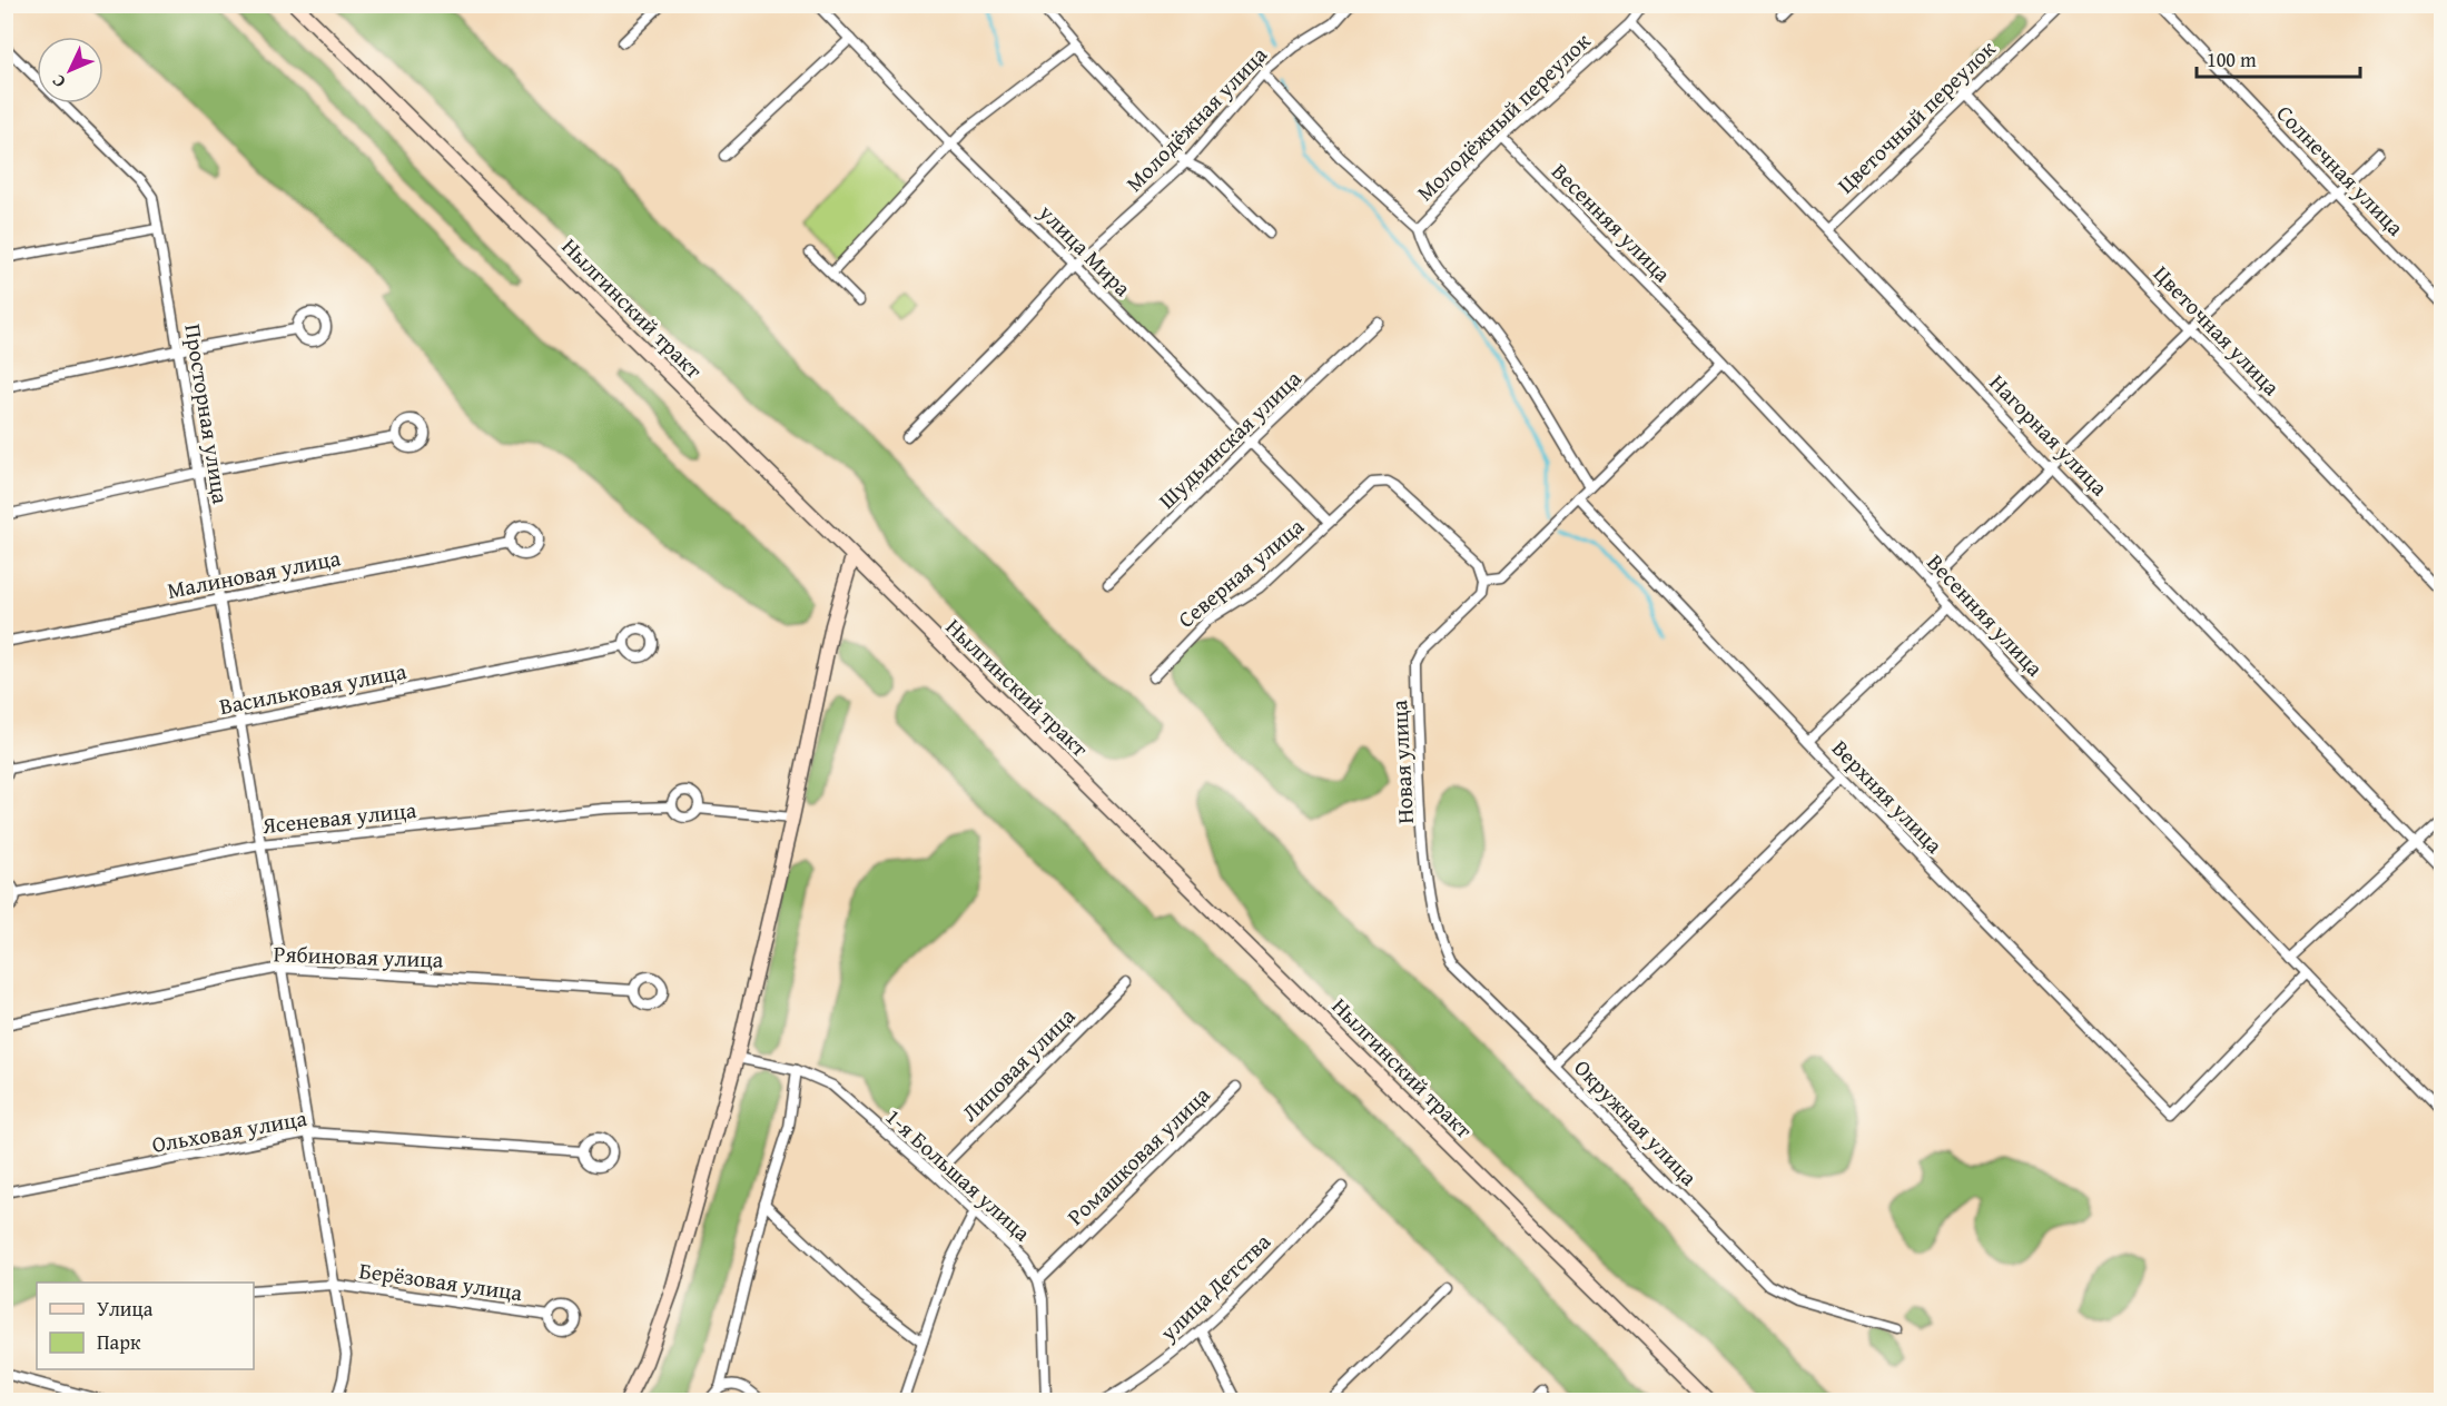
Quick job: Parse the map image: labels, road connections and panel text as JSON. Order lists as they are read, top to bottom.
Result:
{
  "streets": {
    "main road": ["Нылгинский тракт"],
    "street": [
      "Молодёжный переулок",
      "Цветочный переулок",
      "Молодёжная улица",
      "Солнечная улица",
      "Весенняя улица",
      "улица Мира",
      "Цветочная улица",
      "Просторная улица",
      "Нагорная улица",
      "Шудьинская улица",
      "Северная улица",
      "Малиновая улица",
      "Васильковая улица",
      "Новая улица",
      "Верхняя улица",
      "Ясеневая улица",
      "Рябиновая улица",
      "Липовая улица",
      "Окружная улица",
      "Ольховая улица",
      "Ромашковая улица",
      "1-я Большая улица",
      "Берёзовая улица",
      "улица Детства"
    ]
  },
  "crossings": [
    ["Молодёжный переулок", "Весенняя улица"],
    ["Молодёжный переулок", "Нагорная улица"],
    ["Цветочный переулок", "Цветочная улица"],
    ["Цветочный переулок", "Нагорная улица"],
    ["Молодёжная улица", "улица Мира"],
    ["Весенняя улица", "Верхняя улица"],
    ["улица Мира", "Шудьинская улица"],
    ["улица Мира", "Северная улица"],
    ["Просторная улица", "Малиновая улица"],
    ["Просторная улица", "Васильковая улица"],
    ["Просторная улица", "Ясеневая улица"],
    ["Просторная улица", "Рябиновая улица"],
    ["Просторная улица", "Ольховая улица"],
    ["Просторная улица", "Берёзовая улица"],
    ["Северная улица", "Новая улица"],
    ["Новая улица", "Окружная улица"],
    ["Верхняя улица", "Окружная улица"],
    ["Липовая улица", "1-я Большая улица"],
    ["Ромашковая улица", "1-я Большая улица"]
  ],
  "legend": ["Улица", "Парк"],
  "scale_bar": "100 m",
  "north": "bottom left"
}
